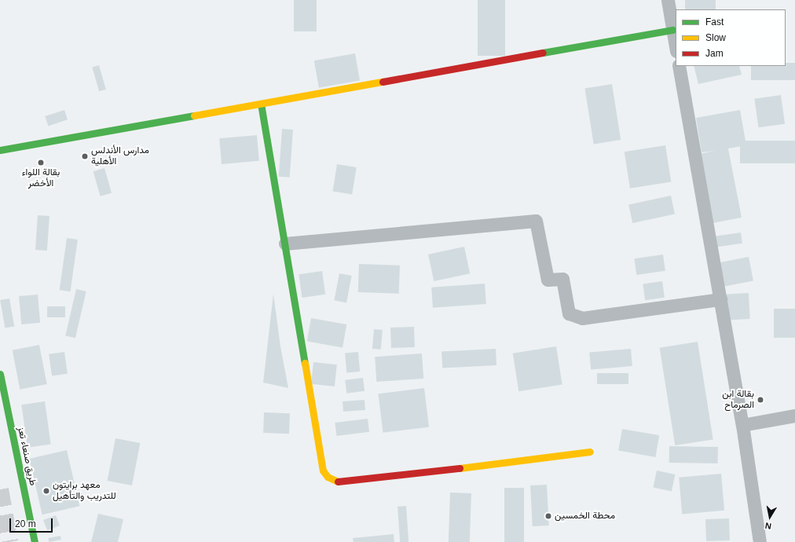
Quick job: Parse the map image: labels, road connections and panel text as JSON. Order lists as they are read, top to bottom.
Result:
{
  "streets": {
    "main road": ["طريق صنعاء تعز"]
  },
  "places": [
    "مدارس الأندلس الأهلية",
    "بقالة اللواء الأخضر",
    "بقالة ابن الصرماح",
    "معهد برايتون للتدريب والتأهيل",
    "محطة الخمسين"
  ],
  "legend": ["Fast", "Slow", "Jam"],
  "scale_bar": "20 m",
  "north": "bottom"
}
